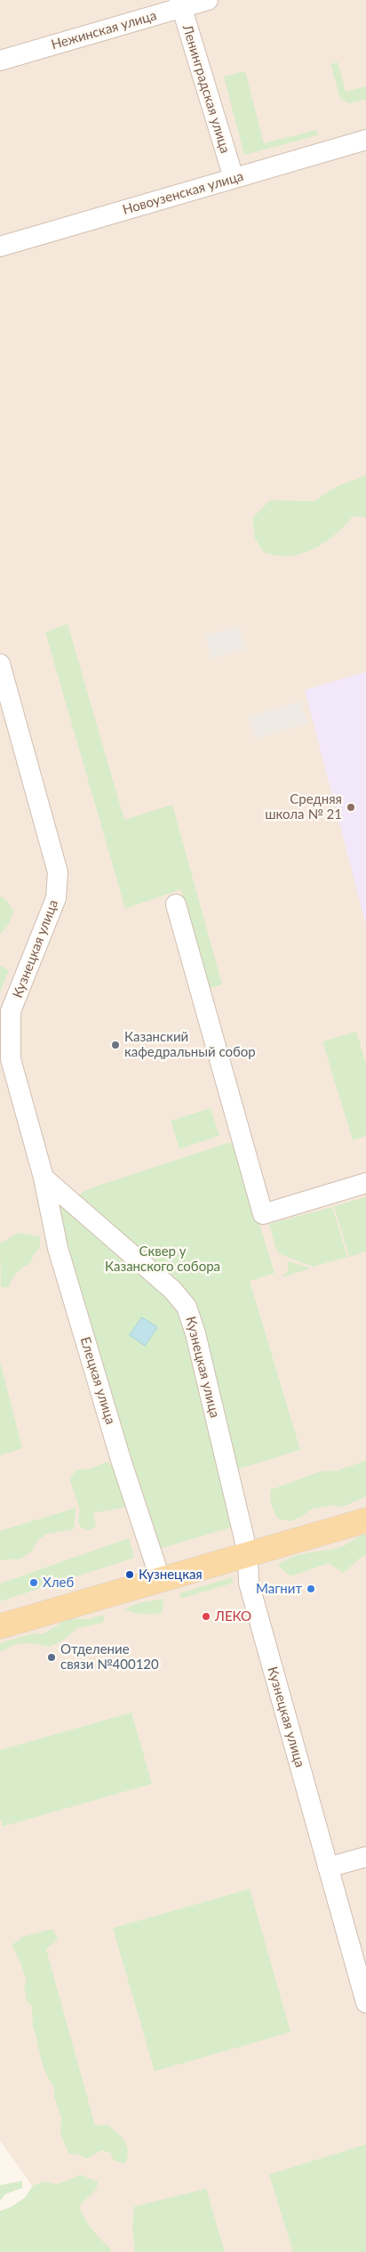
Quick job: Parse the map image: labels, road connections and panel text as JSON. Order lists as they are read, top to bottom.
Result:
{
  "streets": {
    "street": [
      "Нежинская улица",
      "Ленинградская улица",
      "Новоузенская улица",
      "Кузнецкая улица",
      "Елецкая улица"
    ]
  },
  "crossings": [
    ["Нежинская улица", "Ленинградская улица"],
    ["Ленинградская улица", "Новоузенская улица"],
    ["Кузнецкая улица", "Елецкая улица"]
  ],
  "parks": ["Сквер у Казанского собора"],
  "places": [
    "Средняя школа № 21",
    "Казанский кафедральный собор",
    "Кузнецкая",
    "Хлеб",
    "Магнит",
    "ЛЕКО",
    "Отделение связи №400120"
  ]
}
